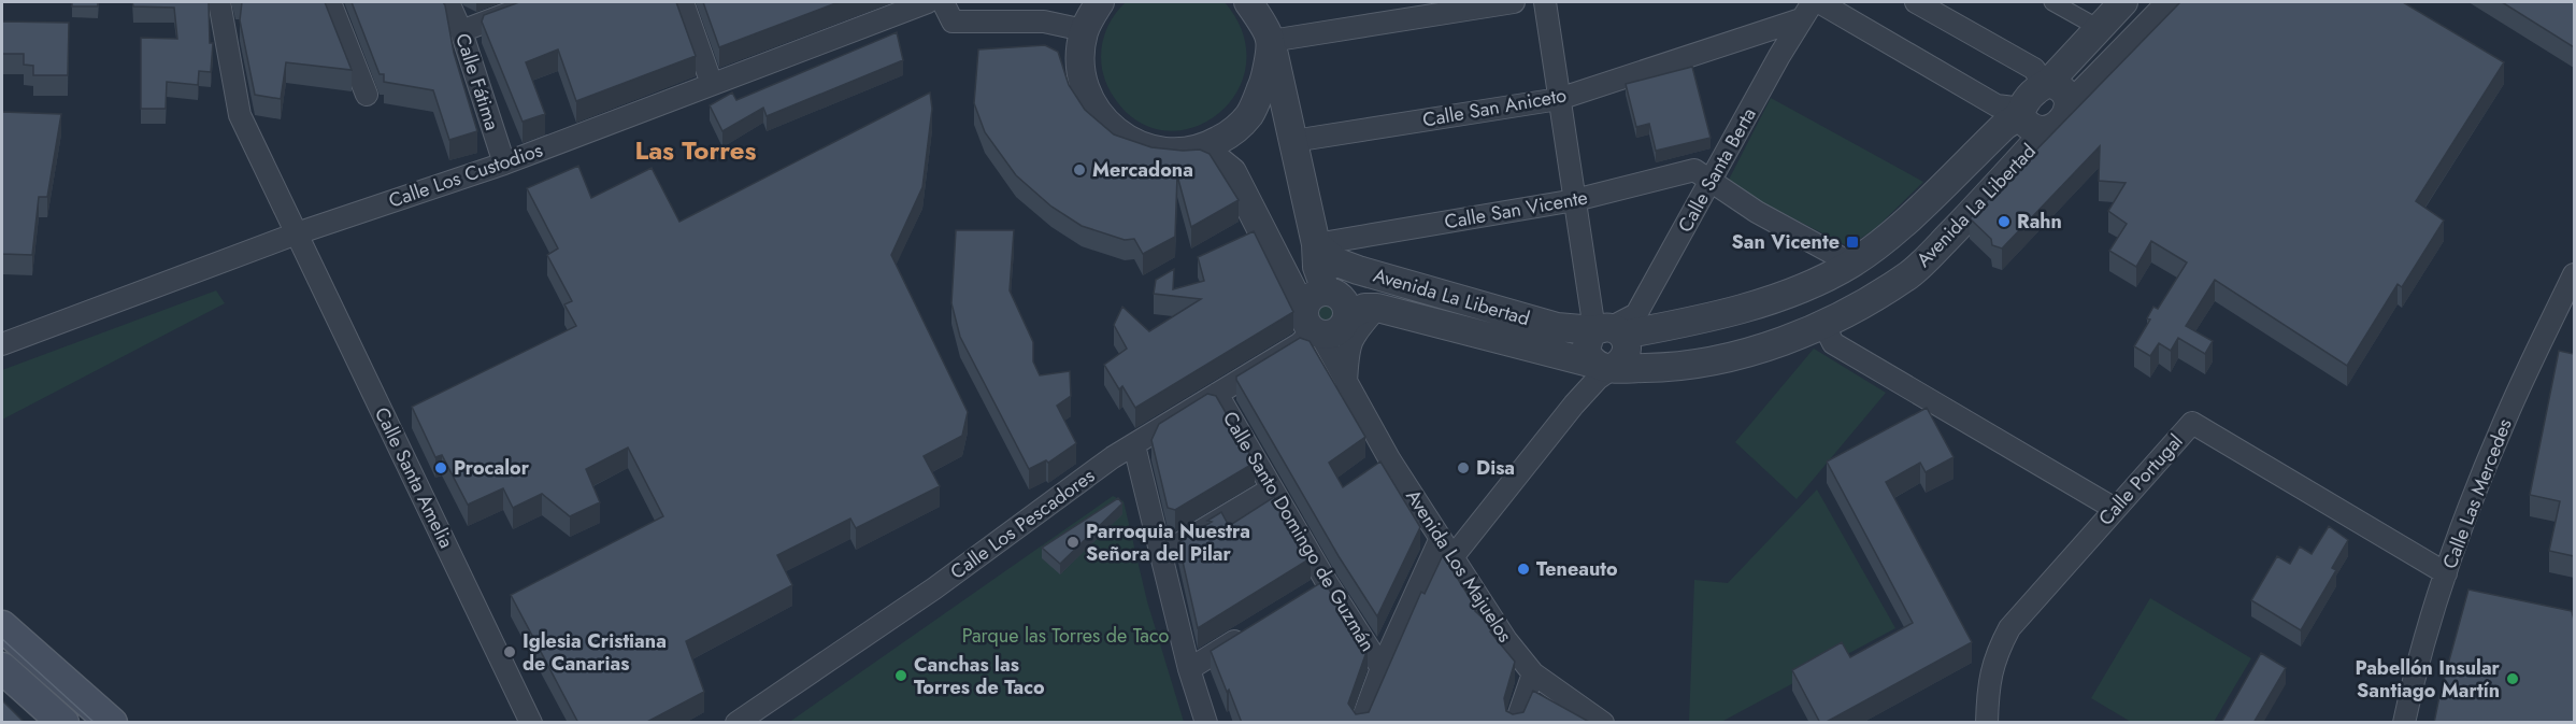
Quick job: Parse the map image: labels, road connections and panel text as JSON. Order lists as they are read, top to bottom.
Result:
{
  "streets": {
    "street": [
      "Calle Fátima",
      "Calle San Aniceto",
      "Calle Santa Berta",
      "Calle Los Custodios",
      "Avenida La Libertad",
      "Calle San Vicente",
      "Calle Santa Amelia",
      "Calle Portugal",
      "Calle Las Mercedes",
      "Calle Los Pescadores",
      "Calle Santo Domingo de Guzmán",
      "Avenida Los Majuelos"
    ]
  },
  "crossings": [
    ["Calle Fátima", "Calle Los Custodios"],
    ["Calle San Aniceto", "Calle Santa Berta"],
    ["Calle Santa Berta", "Avenida La Libertad"],
    ["Calle Santa Berta", "Calle San Vicente"],
    ["Calle Los Custodios", "Calle Santa Amelia"],
    ["Avenida La Libertad", "Calle San Vicente"],
    ["Avenida La Libertad", "Calle Los Pescadores"],
    ["Avenida La Libertad", "Avenida Los Majuelos"],
    ["Calle Portugal", "Calle Las Mercedes"],
    ["Calle Los Pescadores", "Calle Santo Domingo de Guzmán"],
    ["Calle Los Pescadores", "Avenida Los Majuelos"]
  ],
  "districts": ["Las Torres"],
  "parks": ["Parque las Torres de Taco"],
  "places": {
    "other": [
      "Mercadona",
      "Rahn",
      "Procalor",
      "Disa",
      "Parroquia Nuestra Señora del Pilar",
      "Teneauto",
      "Iglesia Cristiana de Canarias",
      "Canchas las Torres de Taco",
      "Pabellón Insular Santiago Martín"
    ],
    "transit": ["San Vicente"]
  }
}
